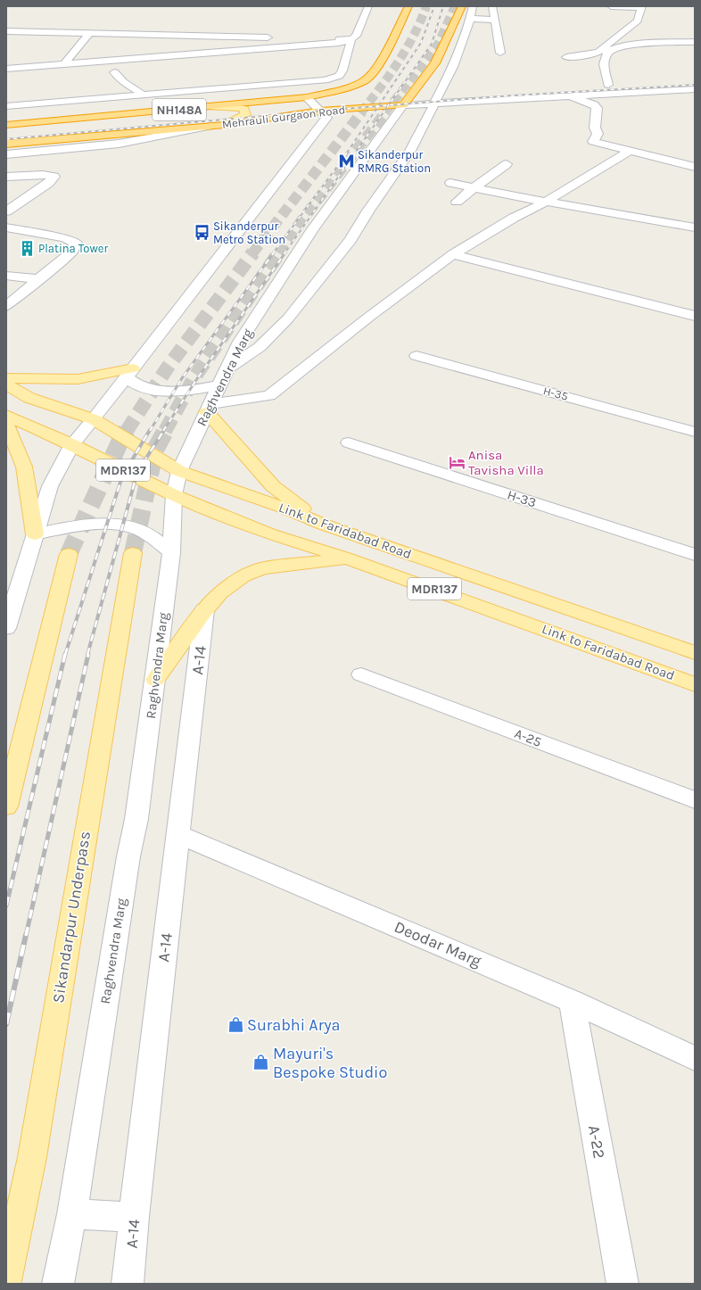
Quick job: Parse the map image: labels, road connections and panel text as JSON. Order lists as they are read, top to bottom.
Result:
{
  "streets": {
    "highway": ["NH148A", "Mehrauli Gurgaon Road"],
    "main road": ["MDR137", "Link to Faridabad Road", "Sikandarpur Underpass"],
    "street": [
      "Raghvendra Marg",
      "H-35",
      "H-33",
      "A-14",
      "A-25",
      "Deodar Marg",
      "A-22"
    ]
  },
  "crossings": [
    ["Mehrauli Gurgaon Road", "Raghvendra Marg"],
    ["Raghvendra Marg", "Link to Faridabad Road"],
    ["A-14", "Deodar Marg"],
    ["Deodar Marg", "A-22"]
  ],
  "places": {
    "metro station": ["Sikanderpur RMRG Station"],
    "bus stop": ["Sikanderpur Metro Station"],
    "building": ["Platina Tower"],
    "hotel": ["Anisa Tavisha Villa"],
    "shop": ["Surabhi Arya", "Mayuri's Bespoke Studio"]
  }
}
